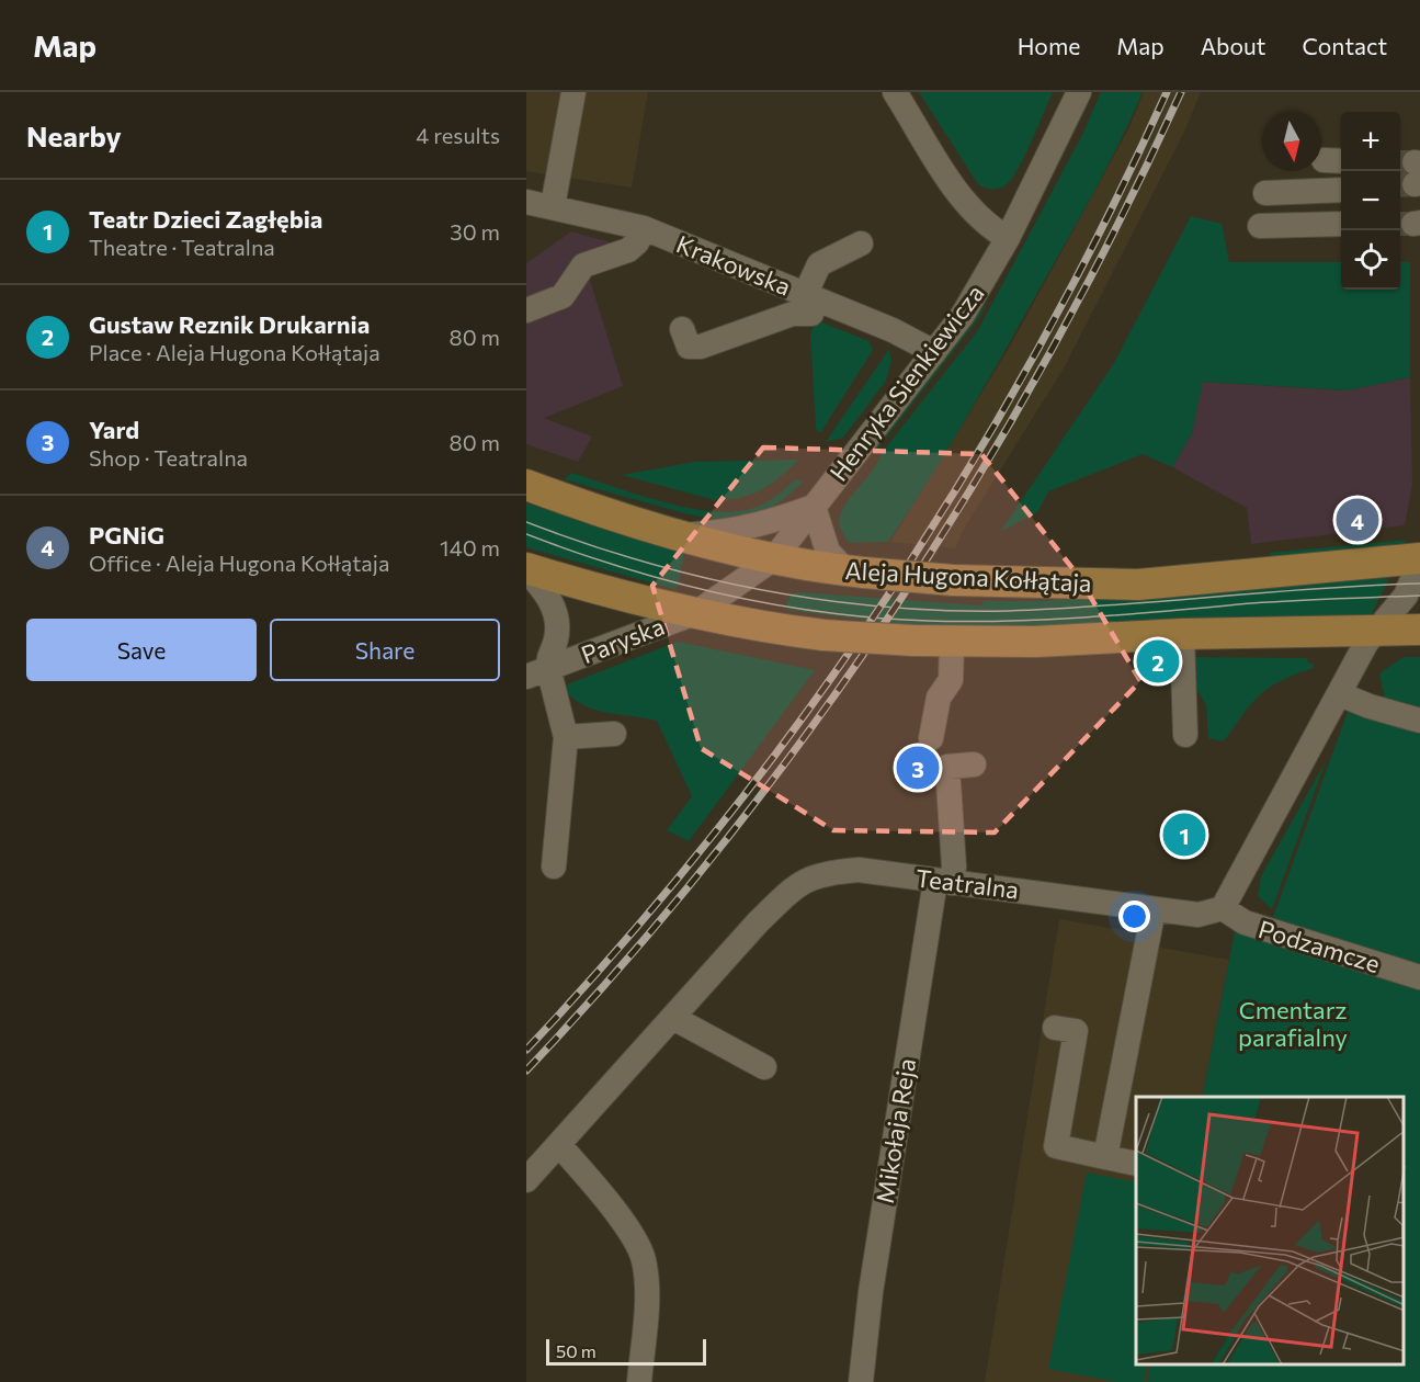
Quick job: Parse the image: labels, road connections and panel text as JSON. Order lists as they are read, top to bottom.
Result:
{
  "streets": {
    "main road": ["Aleja Hugona Kołłątaja"],
    "street": [
      "Krakowska",
      "Henryka Sienkiewicza",
      "Paryska",
      "Teatralna",
      "Podzamcze",
      "Mikołaja Reja"
    ]
  },
  "crossings": [
    ["Krakowska", "Henryka Sienkiewicza"],
    ["Henryka Sienkiewicza", "Aleja Hugona Kołłątaja"],
    ["Henryka Sienkiewicza", "Paryska"],
    ["Teatralna", "Podzamcze"],
    ["Teatralna", "Mikołaja Reja"]
  ],
  "parks": ["Cmentarz parafialny"],
  "scale_bar": "50 m",
  "north": "bottom",
  "page": {
    "header": "Map",
    "nav": [
      "Home",
      "Map",
      "About",
      "Contact"
    ],
    "heading": ["Nearby", "4 results"],
    "map_buttons": ["+", "−"],
    "list": [
      {
        "mark": "1",
        "name": "Teatr Dzieci Zagłębia",
        "note": "Theatre · Teatralna",
        "value": "30 m"
      },
      {
        "mark": "2",
        "name": "Gustaw Reznik Drukarnia",
        "note": "Place · Aleja Hugona Kołłątaja",
        "value": "80 m"
      },
      {
        "mark": "3",
        "name": "Yard",
        "note": "Shop · Teatralna",
        "value": "80 m"
      },
      {
        "mark": "4",
        "name": "PGNiG",
        "note": "Office · Aleja Hugona Kołłątaja",
        "value": "140 m"
      }
    ],
    "pins": [
      "4",
      "2",
      "3",
      "1"
    ],
    "buttons": ["Save", "Share"],
    "scale": "50 m"
  }
}
